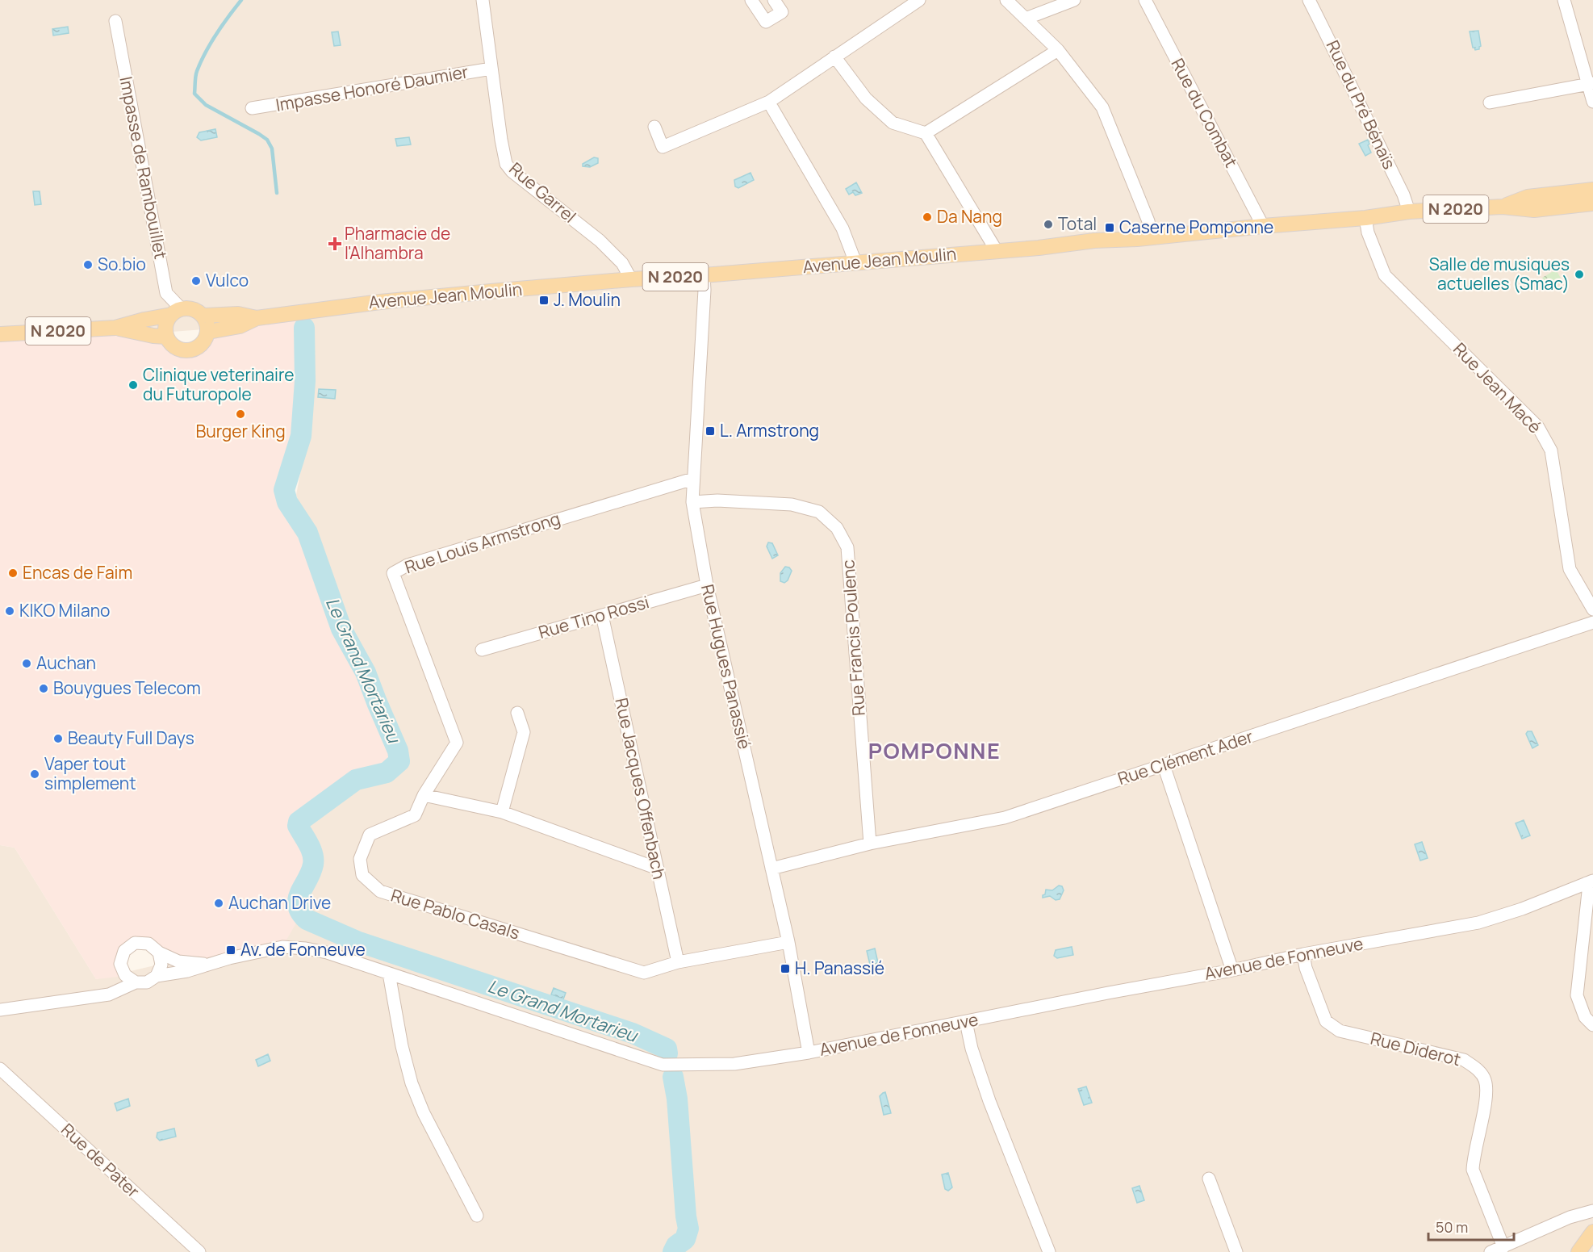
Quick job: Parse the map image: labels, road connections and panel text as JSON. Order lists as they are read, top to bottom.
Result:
{
  "streets": {
    "main road": ["N 2020", "Avenue Jean Moulin"],
    "street": [
      "Impasse Honoré Daumier",
      "Rue du Pré Bénaïs",
      "Rue du Combat",
      "Impasse de Rambouillet",
      "Rue Garrel",
      "Rue Jean Macé",
      "Rue Louis Armstrong",
      "Rue Tino Rossi",
      "Rue Francis Poulenc",
      "Rue Hugues Panassié",
      "Rue Clément Ader",
      "Rue Jacques Offenbach",
      "Rue Pablo Casals",
      "Avenue de Fonneuve",
      "Rue Diderot",
      "Rue de Pater"
    ]
  },
  "crossings": [
    ["Impasse Honoré Daumier", "Rue Garrel"],
    ["Rue du Pré Bénaïs", "Avenue Jean Moulin"],
    ["Rue du Combat", "Avenue Jean Moulin"],
    ["Impasse de Rambouillet", "N 2020"],
    ["Impasse de Rambouillet", "Avenue Jean Moulin"],
    ["Rue Garrel", "Avenue Jean Moulin"],
    ["N 2020", "Avenue Jean Moulin"],
    ["Avenue Jean Moulin", "Rue Jean Macé"],
    ["Avenue Jean Moulin", "Rue Hugues Panassié"],
    ["Rue Louis Armstrong", "Rue Hugues Panassié"],
    ["Rue Louis Armstrong", "Rue Pablo Casals"],
    ["Rue Tino Rossi", "Rue Hugues Panassié"],
    ["Rue Tino Rossi", "Rue Jacques Offenbach"],
    ["Rue Francis Poulenc", "Rue Hugues Panassié"],
    ["Rue Francis Poulenc", "Rue Clément Ader"],
    ["Rue Hugues Panassié", "Rue Clément Ader"],
    ["Rue Hugues Panassié", "Rue Pablo Casals"],
    ["Rue Hugues Panassié", "Avenue de Fonneuve"],
    ["Rue Jacques Offenbach", "Rue Pablo Casals"],
    ["Avenue de Fonneuve", "Rue Diderot"]
  ],
  "districts": ["POMPONNE"],
  "water": ["Le Grand Mortarieu"],
  "places": {
    "other": [
      "Da Nang",
      "Total",
      "So.bio",
      "Salle de musiques actuelles (Smac)",
      "Vulco",
      "Clinique veterinaire du Futuropole",
      "Burger King",
      "Encas de Faim",
      "KIKO Milano",
      "Auchan",
      "Bouygues Telecom",
      "Beauty Full Days",
      "Vaper tout simplement",
      "Auchan Drive"
    ],
    "transit": [
      "Caserne Pomponne",
      "J. Moulin",
      "L. Armstrong",
      "Av. de Fonneuve",
      "H. Panassié"
    ],
    "health": ["Pharmacie de l'Alhambra"]
  },
  "scale_bar": "50 m"
}
